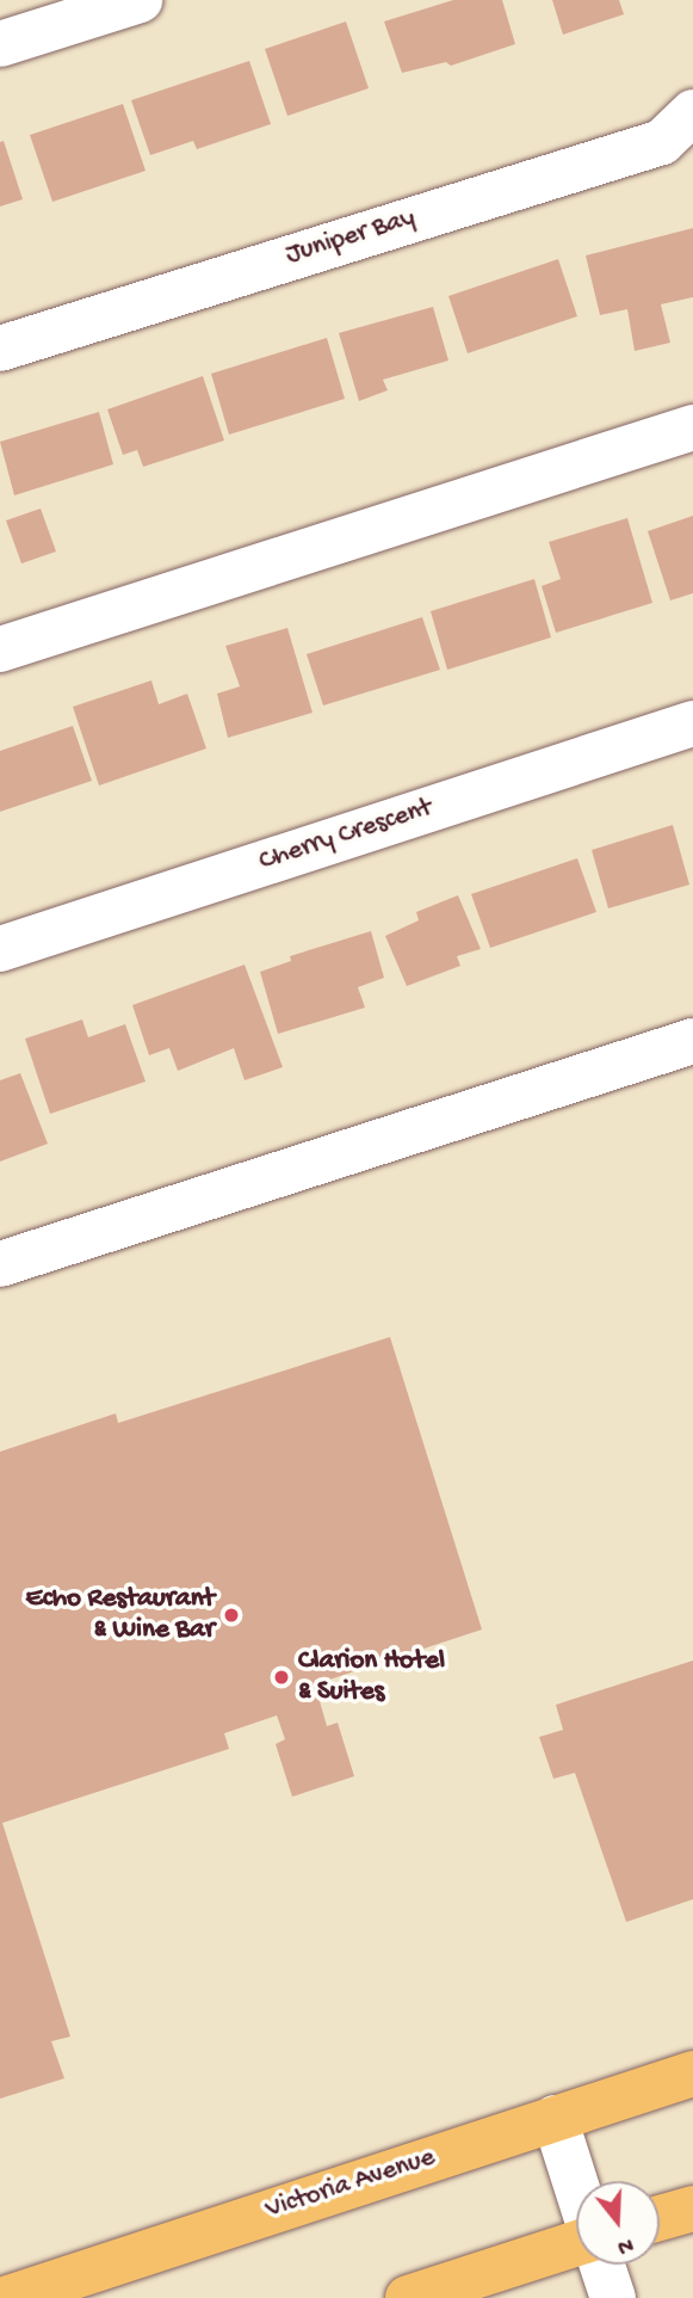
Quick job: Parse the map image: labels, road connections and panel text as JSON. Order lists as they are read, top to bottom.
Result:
{
  "streets": {
    "main road": ["Victoria Avenue"],
    "street": ["Juniper Bay", "Cherry Crescent"]
  },
  "places": ["Echo Restaurant & Wine Bar", "Clarion Hotel & Suites"],
  "north": "bottom"
}
